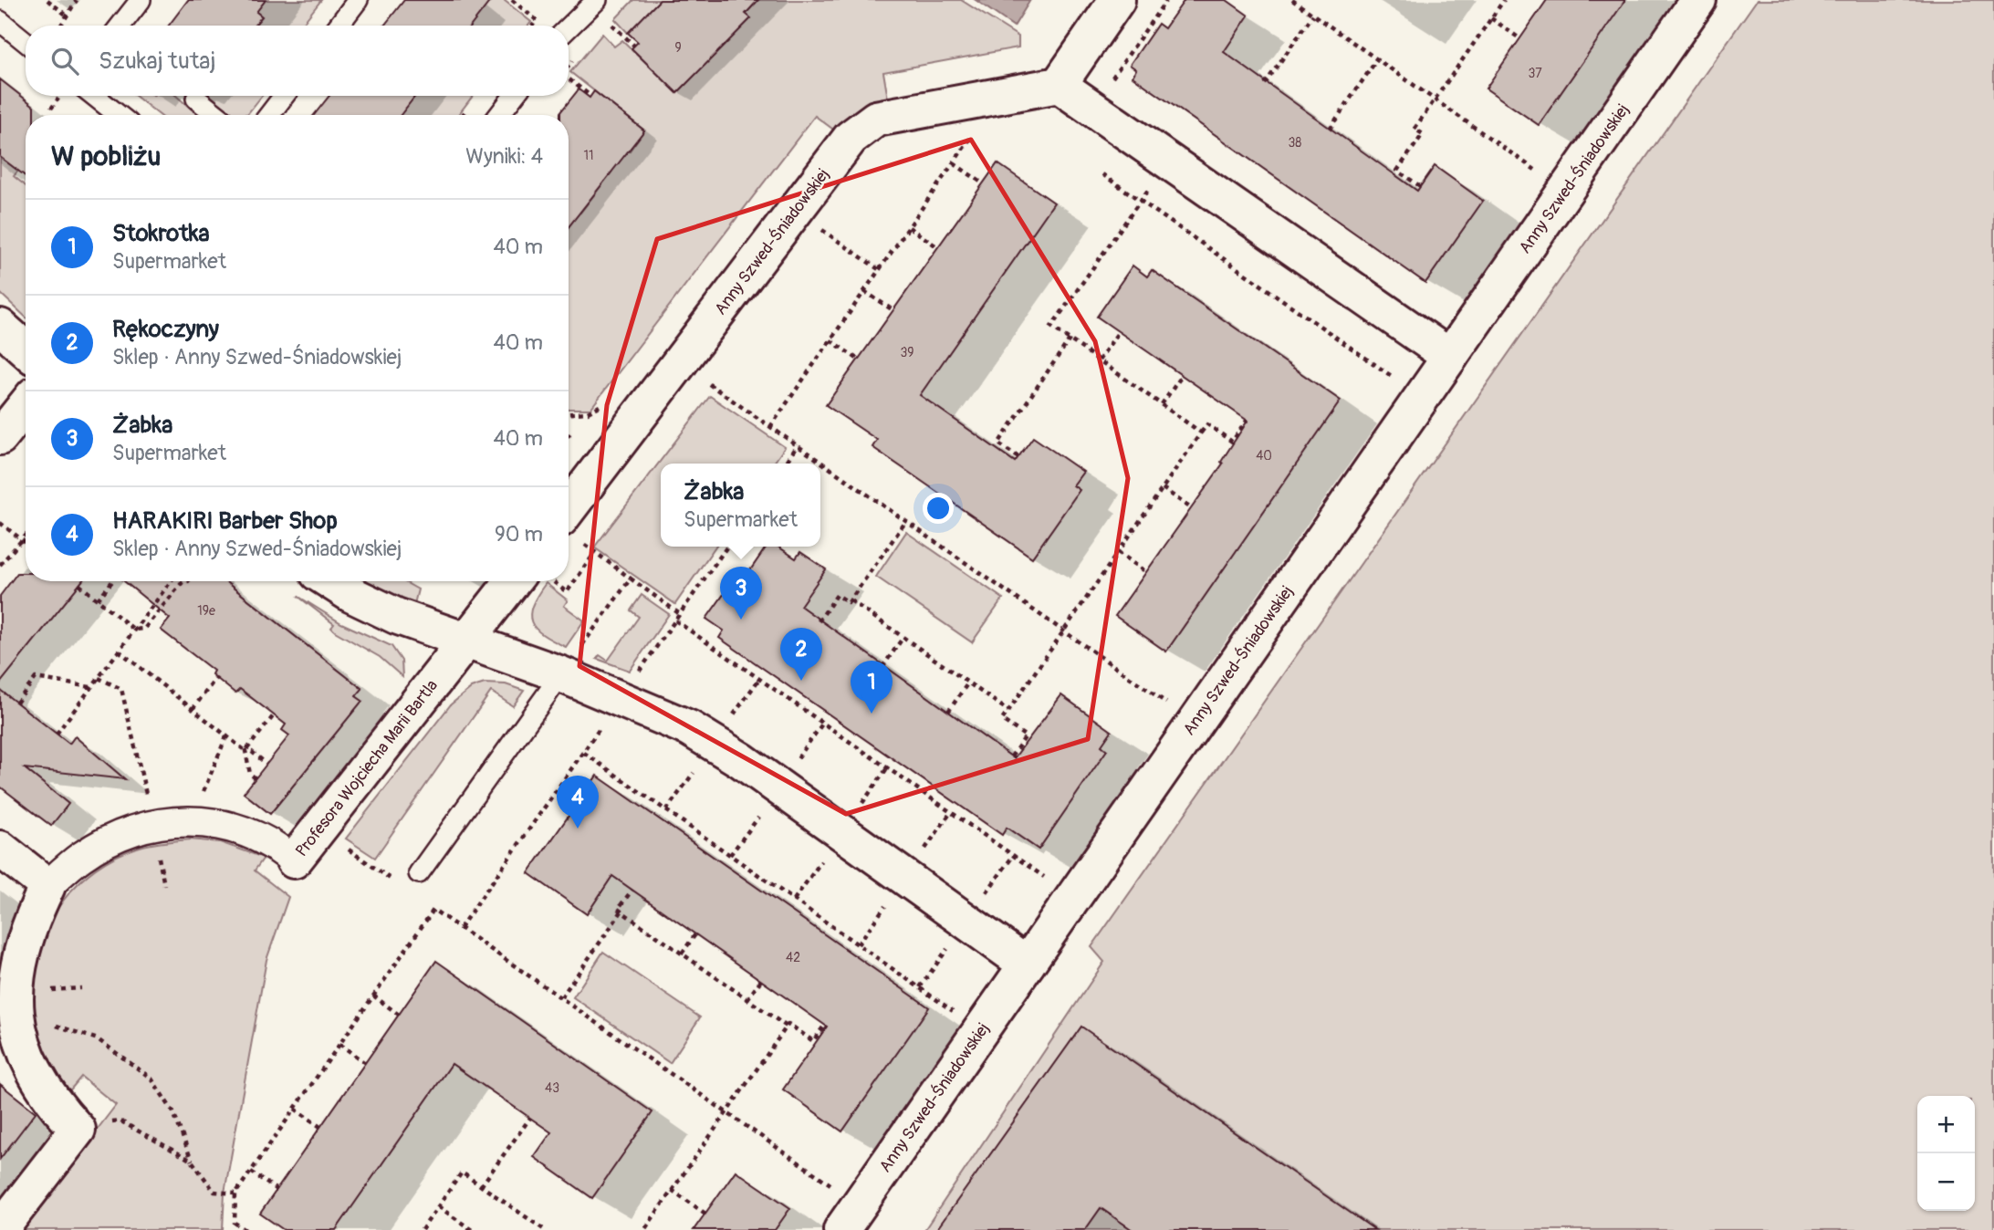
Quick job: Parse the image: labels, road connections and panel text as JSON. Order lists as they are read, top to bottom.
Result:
{
  "streets": {
    "street": ["Anny Szwed-Śniadowskiej", "Profesora Wojciecha Marii Bartla"]
  },
  "house_numbers": [
    "9",
    "37",
    "38",
    "11",
    "39",
    "40",
    "19e",
    "42",
    "43"
  ],
  "page": {
    "search": "Szukaj tutaj",
    "heading": ["W pobliżu", "Wyniki: 4"],
    "list": [
      {
        "mark": "1",
        "name": "Stokrotka",
        "note": "Supermarket",
        "value": "40 m"
      },
      {
        "mark": "2",
        "name": "Rękoczyny",
        "note": "Sklep · Anny Szwed-Śniadowskiej",
        "value": "40 m"
      },
      {
        "mark": "3",
        "name": "Żabka",
        "note": "Supermarket",
        "value": "40 m"
      },
      {
        "mark": "4",
        "name": "HARAKIRI Barber Shop",
        "note": "Sklep · Anny Szwed-Śniadowskiej",
        "value": "90 m"
      }
    ],
    "popup": ["Żabka", "Supermarket"],
    "pins": [
      "3",
      "2",
      "1",
      "4"
    ],
    "map_buttons": ["+", "−"]
  }
}
